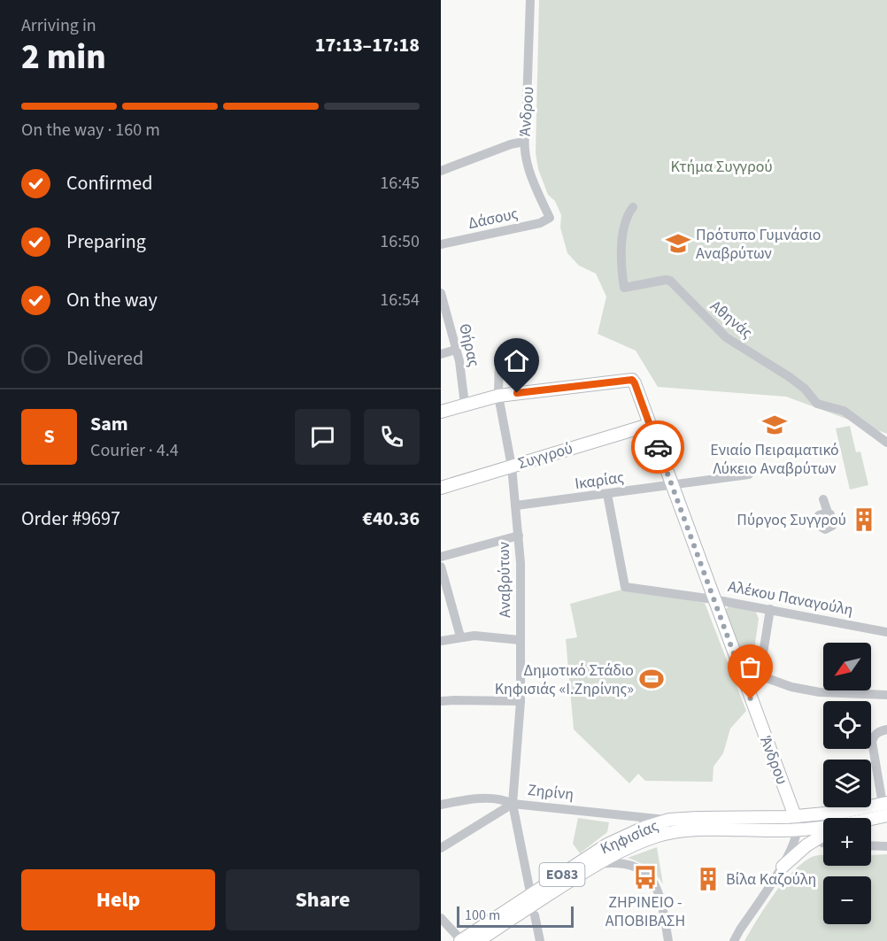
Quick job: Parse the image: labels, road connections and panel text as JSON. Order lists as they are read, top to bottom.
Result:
{
  "streets": {
    "main road": [
      "Άνδρου",
      "Συγγρού",
      "Κηφισίας",
      "ΕΟ83"
    ],
    "street": [
      "Δάσους",
      "Αθηνάς",
      "Θήρας",
      "Ικαρίας",
      "Αναβρύτων",
      "Αλέκου Παναγούλη",
      "Ζηρίνη"
    ]
  },
  "crossings": [
    ["Άνδρου", "Δάσους"],
    ["Άνδρου", "Συγγρού"],
    ["Άνδρου", "Ικαρίας"],
    ["Άνδρου", "Αναβρύτων"],
    ["Άνδρου", "Αλέκου Παναγούλη"],
    ["Άνδρου", "Κηφισίας"],
    ["Συγγρού", "Αναβρύτων"],
    ["Ικαρίας", "Αναβρύτων"],
    ["Ικαρίας", "Αλέκου Παναγούλη"],
    ["Αναβρύτων", "Ζηρίνη"],
    ["Ζηρίνη", "Κηφισίας"]
  ],
  "parks": ["Κτήμα Συγγρού"],
  "places": {
    "school or university": ["Πρότυπο Γυμνάσιο Αναβρύτων", "Ενιαίο Πειραματικό Λύκειο Αναβρύτων"],
    "building": ["Πύργος Συγγρού", "Βίλα Καζούλη"],
    "sports": ["Δημοτικό Στάδιο Κηφισιάς «Ι.Ζηρίνης»"],
    "bus stop": ["ΖΗΡΙΝΕΙΟ - ΑΠΟΒΙΒΑΣΗ"]
  },
  "scale_bar": "100 m",
  "north": "bottom left",
  "page": {
    "heading": ["2 min", "Arriving in", "17:13–17:18"],
    "panel": [
      "Sam",
      "Courier · 4.4",
      "Order #9697",
      "€40.36"
    ],
    "bar": "On the way · 160 m",
    "list": [
      ["Confirmed", "16:45"],
      ["Preparing", "16:50"],
      ["On the way", "16:54"],
      "Delivered"
    ],
    "round": "S",
    "map_buttons": ["+", "−"],
    "buttons": ["Help", "Share"],
    "scale": "100 m"
  }
}
